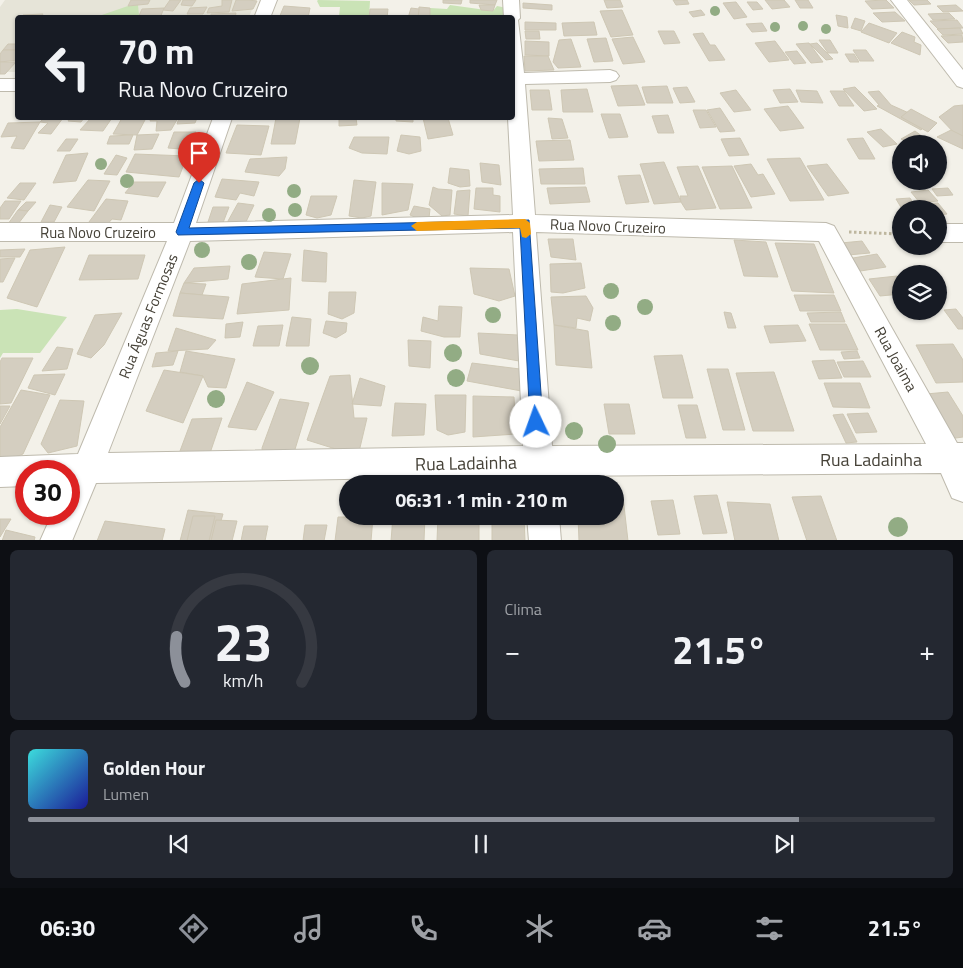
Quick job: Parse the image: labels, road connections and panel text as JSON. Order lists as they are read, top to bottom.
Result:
{
  "streets": {
    "street": [
      "Rua Novo Cruzeiro",
      "Rua Águas Formosas",
      "Rua Joaima",
      "Rua Ladainha"
    ]
  },
  "crossings": [
    ["Rua Novo Cruzeiro", "Rua Águas Formosas"],
    ["Rua Novo Cruzeiro", "Rua Joaima"],
    ["Rua Águas Formosas", "Rua Ladainha"],
    ["Rua Joaima", "Rua Ladainha"]
  ],
  "page": {
    "turn": ["70 m", "Rua Novo Cruzeiro"],
    "limit": "30",
    "trip": "06:31 · 1 min · 210 m",
    "tile": "Clima",
    "heat": ["−", "21.5°", "+"],
    "song": ["Golden Hour", "Lumen"],
    "tabs": ["06:30", "21.5°"],
    "gauge": ["23", "km/h"]
  }
}
